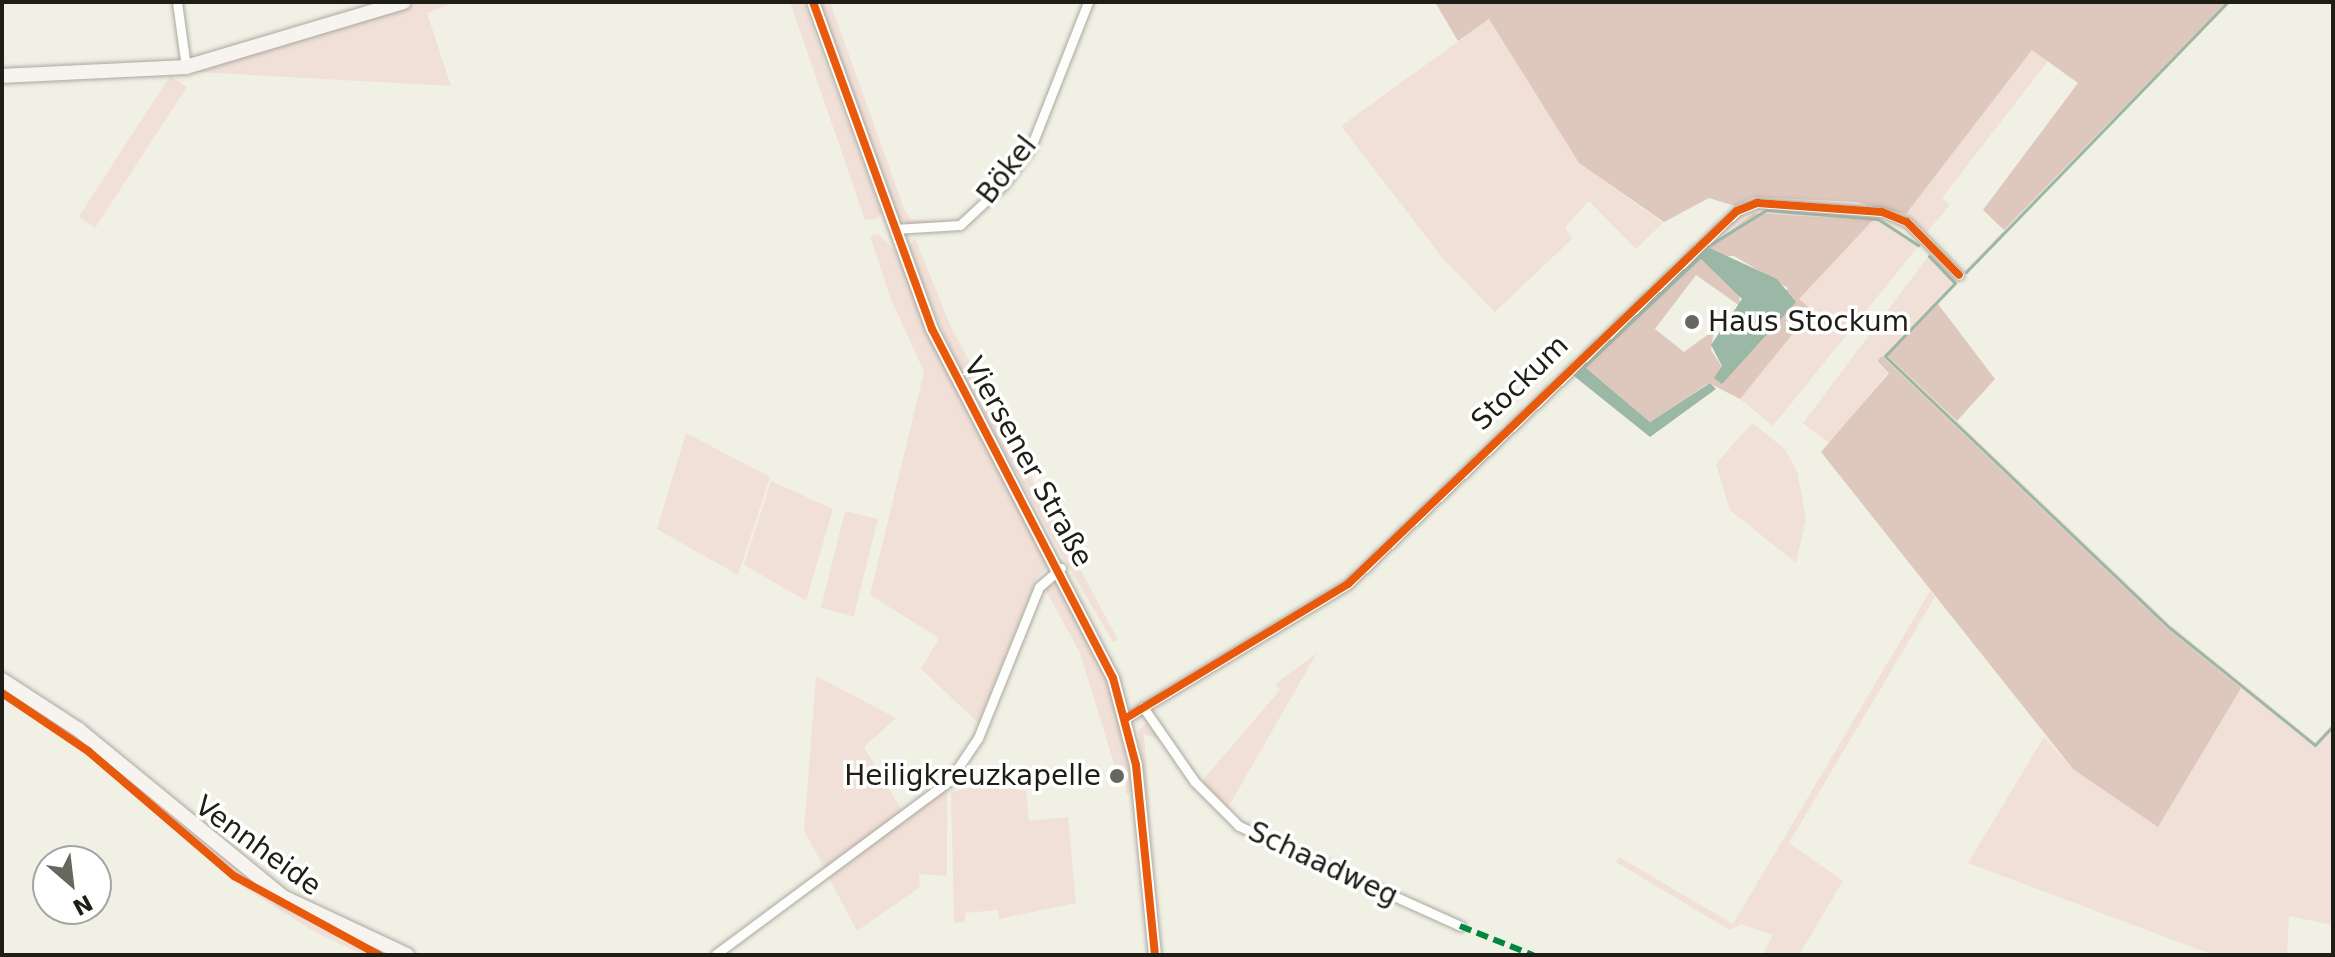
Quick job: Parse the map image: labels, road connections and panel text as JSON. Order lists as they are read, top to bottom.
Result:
{
  "streets": {
    "main road": ["Vennheide"],
    "street": [
      "Bökel",
      "Stockum",
      "Viersener Straße",
      "Schaadweg"
    ]
  },
  "crossings": [
    ["Bökel", "Viersener Straße"],
    ["Stockum", "Viersener Straße"],
    ["Stockum", "Schaadweg"]
  ],
  "places": ["Haus Stockum", "Heiligkreuzkapelle"],
  "north": "bottom right"
}
